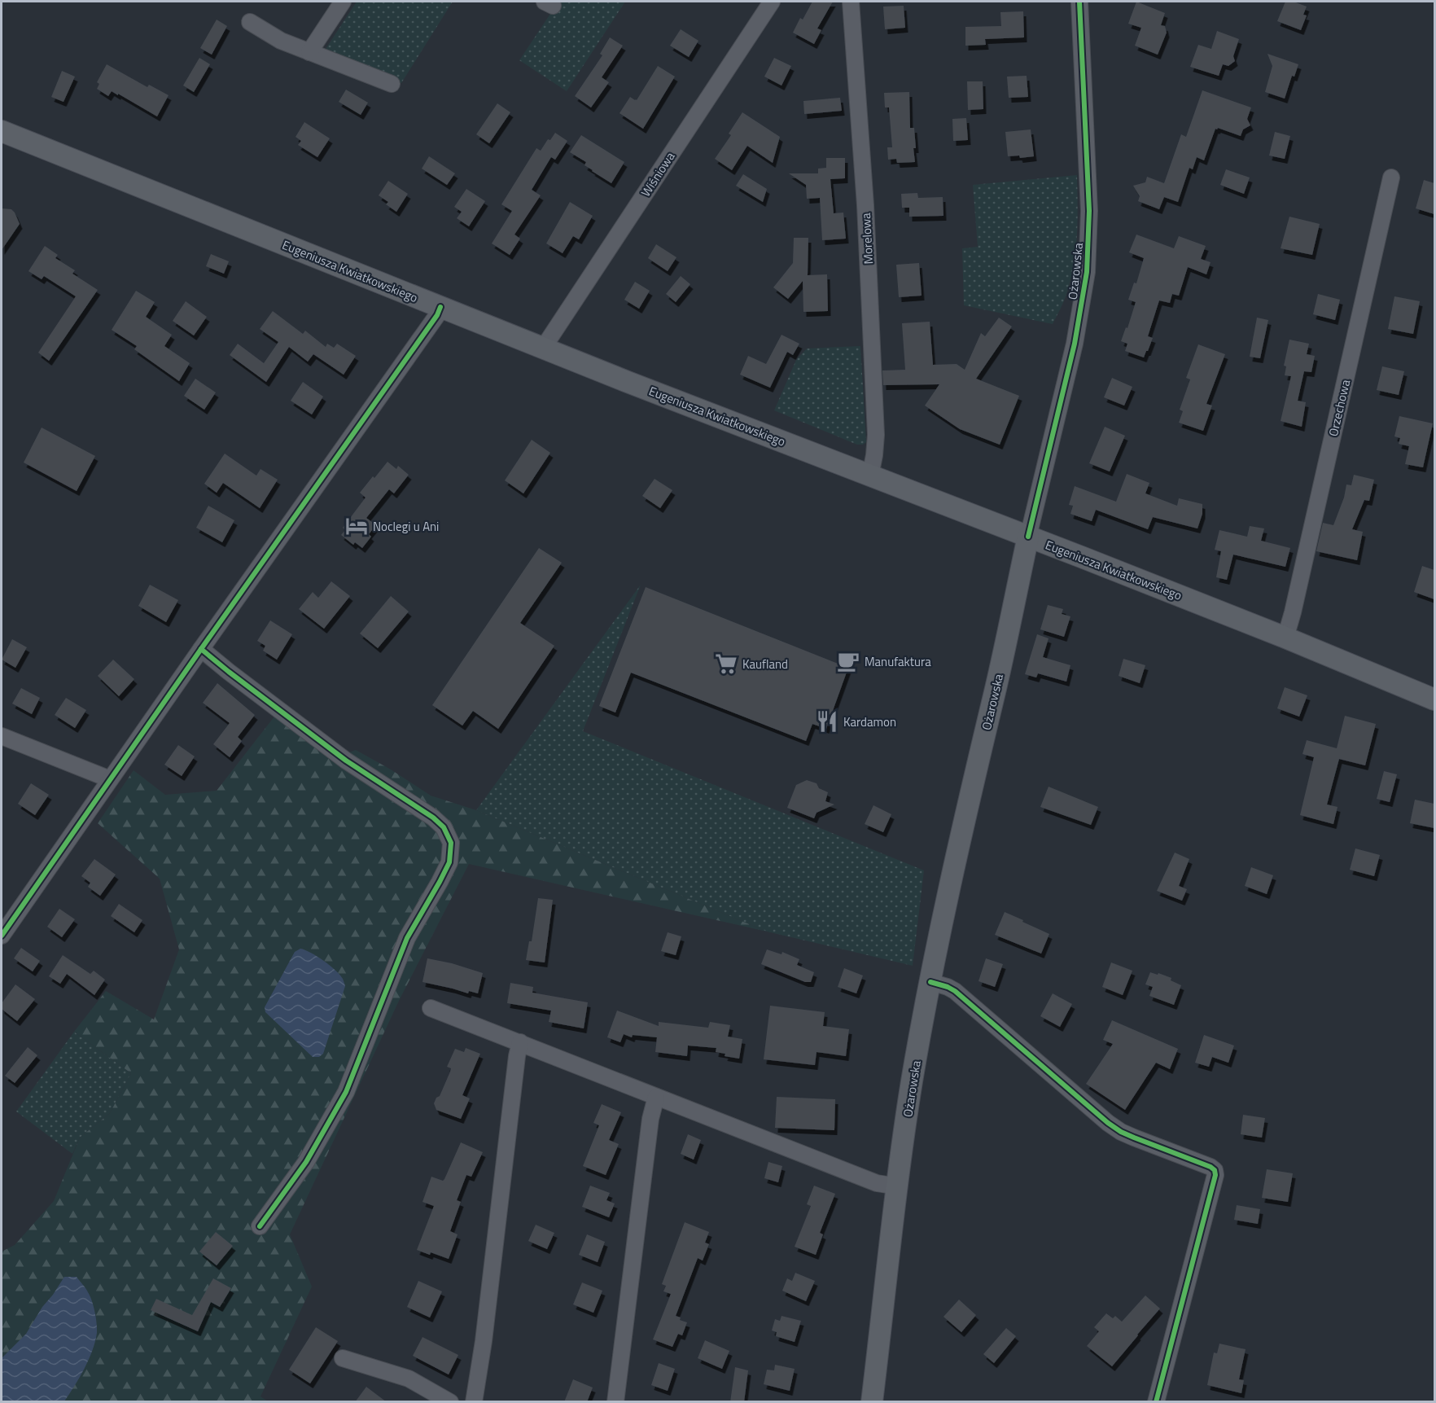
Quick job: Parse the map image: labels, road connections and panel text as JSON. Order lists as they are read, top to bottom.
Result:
{
  "streets": {
    "main road": ["Eugeniusza Kwiatkowskiego", "Ożarowska"],
    "street": ["Wiśniowa", "Morelowa", "Orzechowa"]
  },
  "crossings": [
    ["Wiśniowa", "Eugeniusza Kwiatkowskiego"],
    ["Morelowa", "Eugeniusza Kwiatkowskiego"],
    ["Eugeniusza Kwiatkowskiego", "Ożarowska"],
    ["Eugeniusza Kwiatkowskiego", "Orzechowa"]
  ],
  "places": {
    "hotel": ["Noclegi u Ani"],
    "cafe": ["Manufaktura"],
    "supermarket": ["Kaufland"],
    "restaurant": ["Kardamon"]
  }
}
